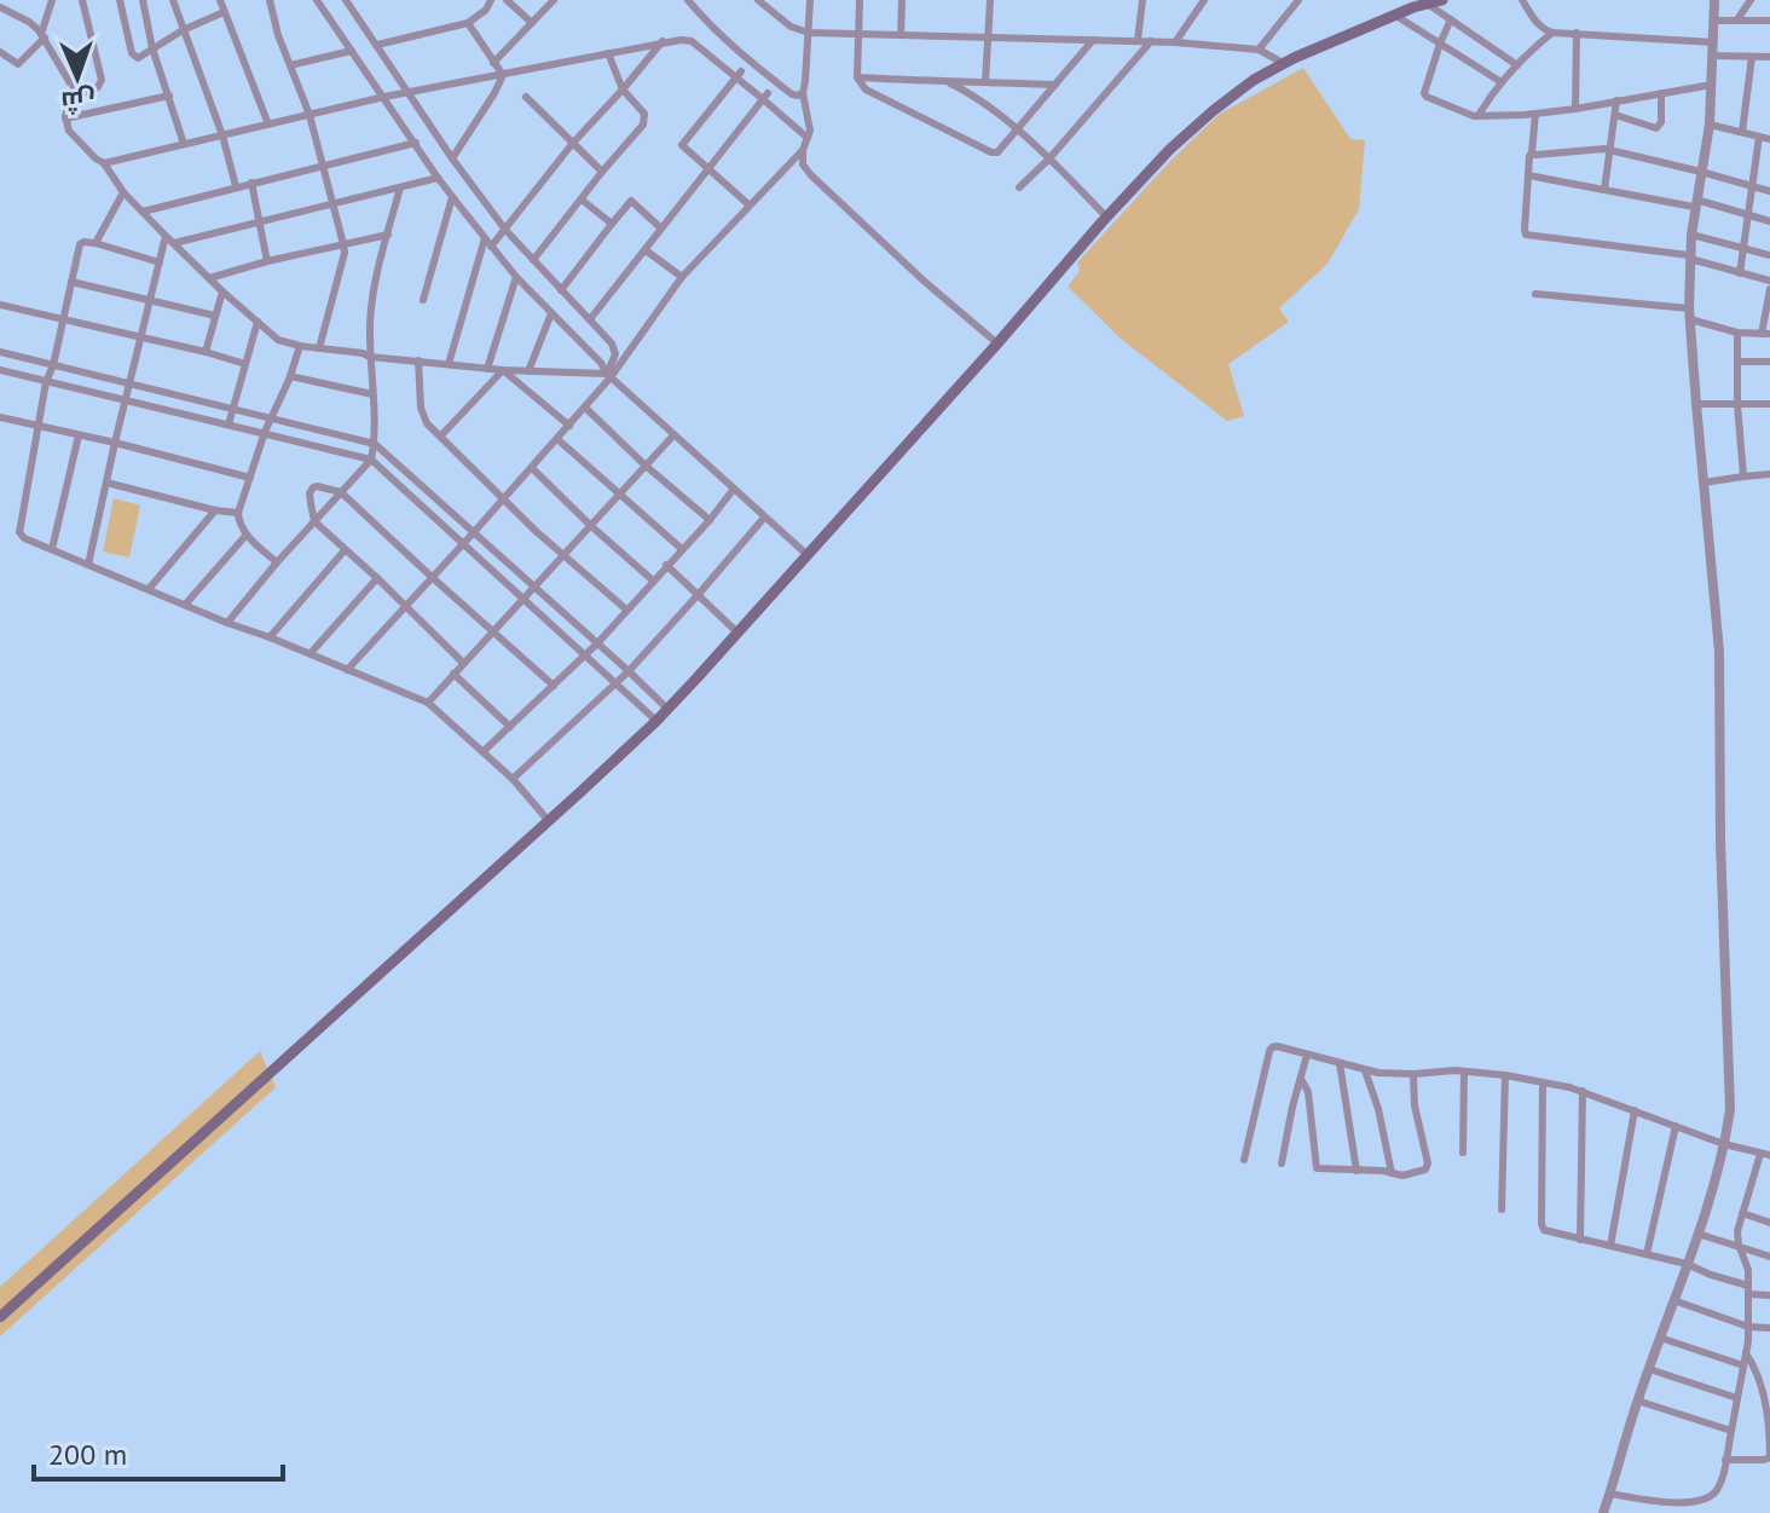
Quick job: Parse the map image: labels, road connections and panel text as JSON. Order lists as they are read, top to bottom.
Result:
{
  "scale_bar": "200 m",
  "north": "bottom"
}
